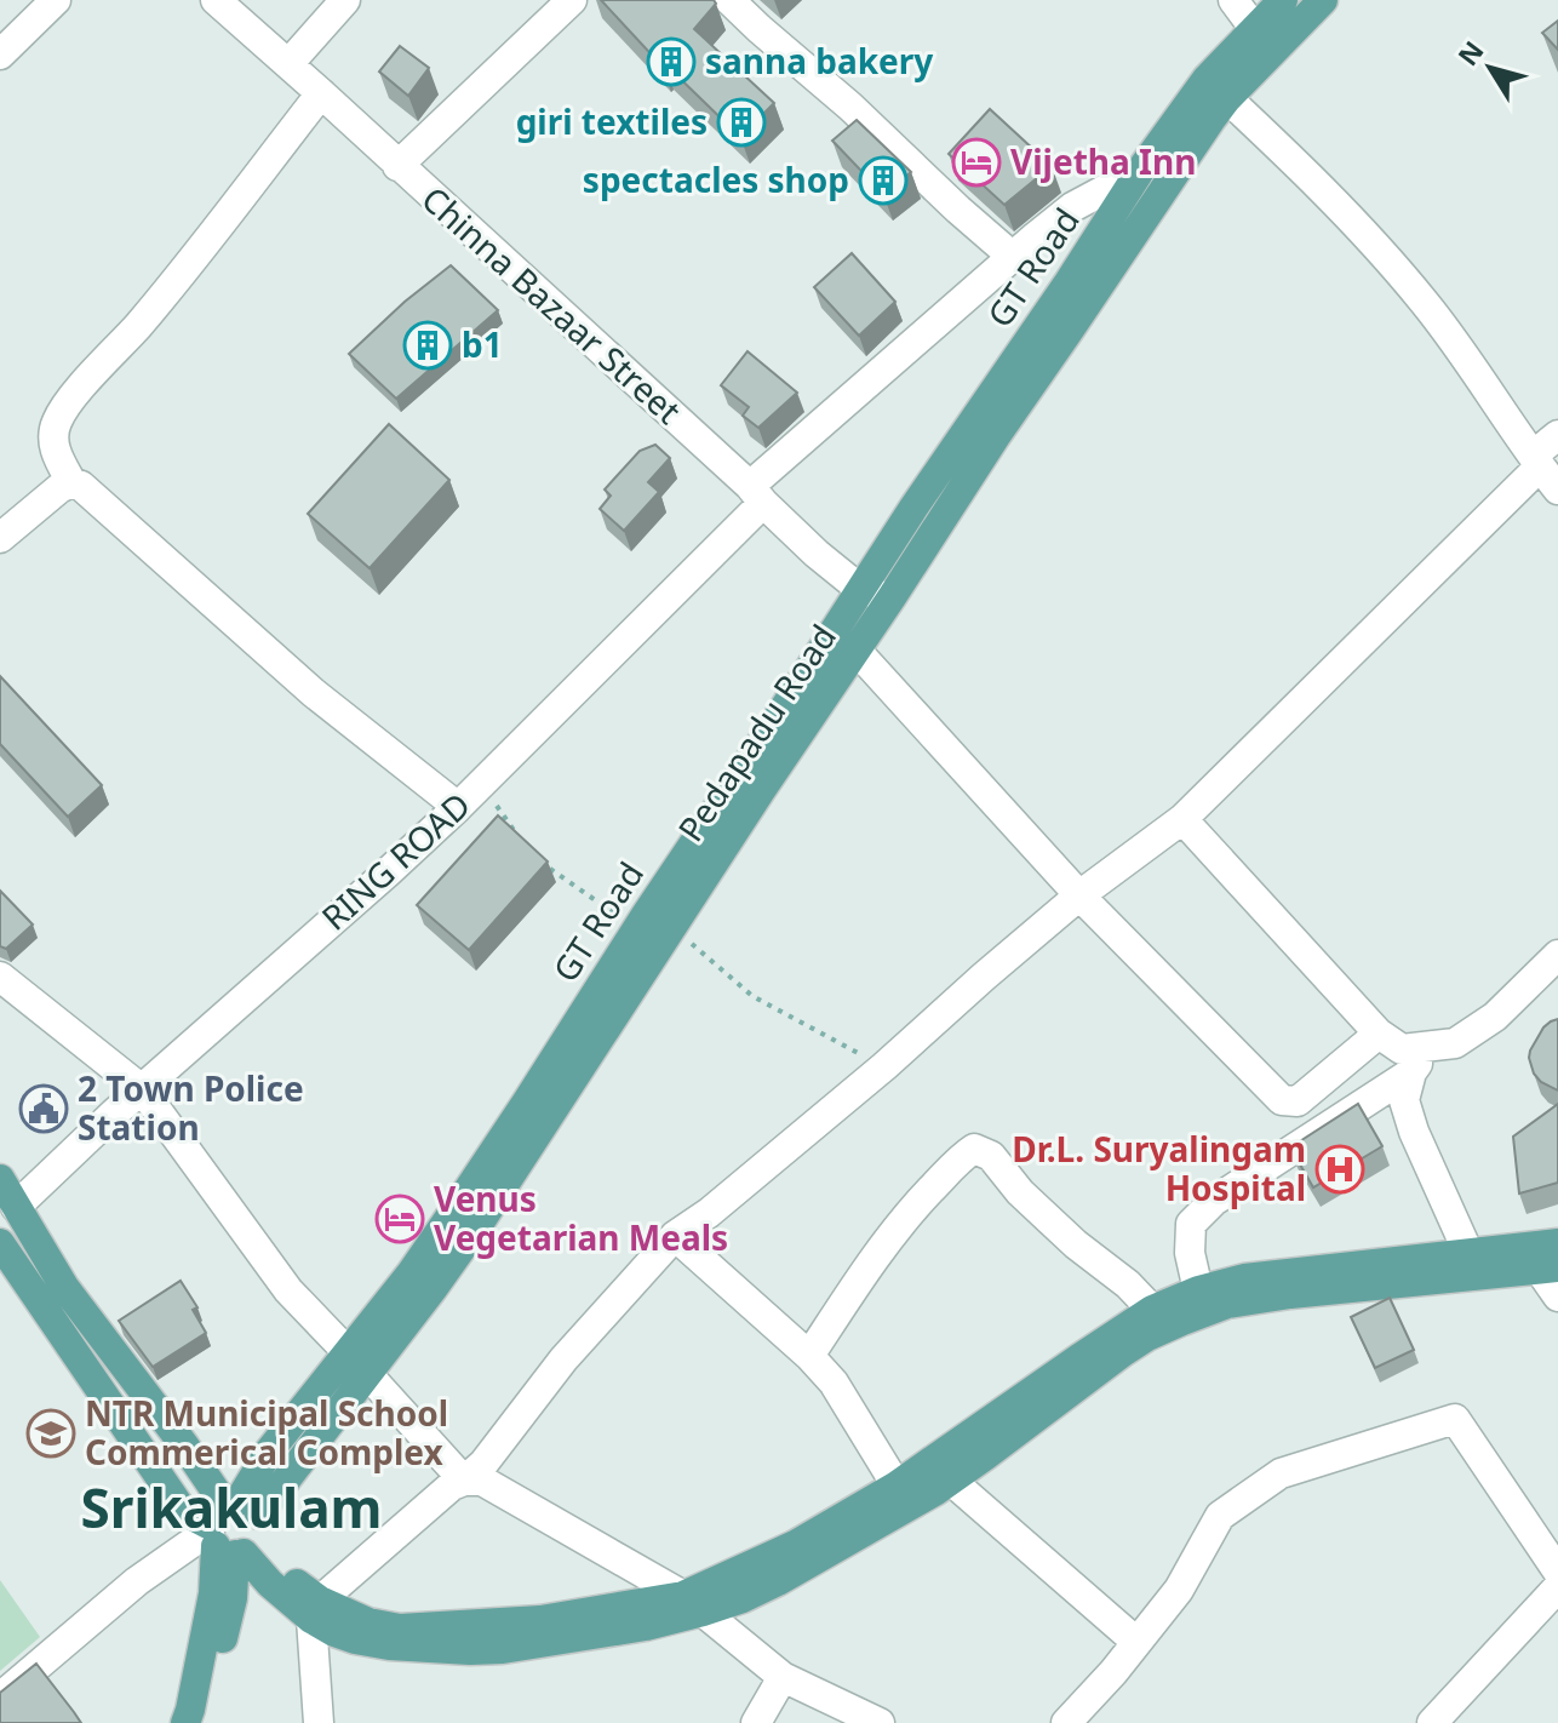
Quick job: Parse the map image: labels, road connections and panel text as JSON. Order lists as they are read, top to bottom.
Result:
{
  "streets": {
    "main road": ["GT Road", "Pedapadu Road"],
    "street": ["Chinna Bazaar Street", "RING ROAD"]
  },
  "crossings": [
    ["GT Road", "Chinna Bazaar Street"],
    ["GT Road", "Pedapadu Road"],
    ["GT Road", "RING ROAD"],
    ["Chinna Bazaar Street", "Pedapadu Road"],
    ["Chinna Bazaar Street", "RING ROAD"]
  ],
  "districts": ["Srikakulam"],
  "places": {
    "building": [
      "sanna bakery",
      "giri textiles",
      "spectacles shop",
      "b1"
    ],
    "hotel": ["Vijetha Inn", "Venus Vegetarian Meals"],
    "public building": ["2 Town Police Station"],
    "hospital": ["Dr.L. Suryalingam Hospital"],
    "school or university": ["NTR Municipal School Commerical Complex"]
  },
  "north": "top left"
}
